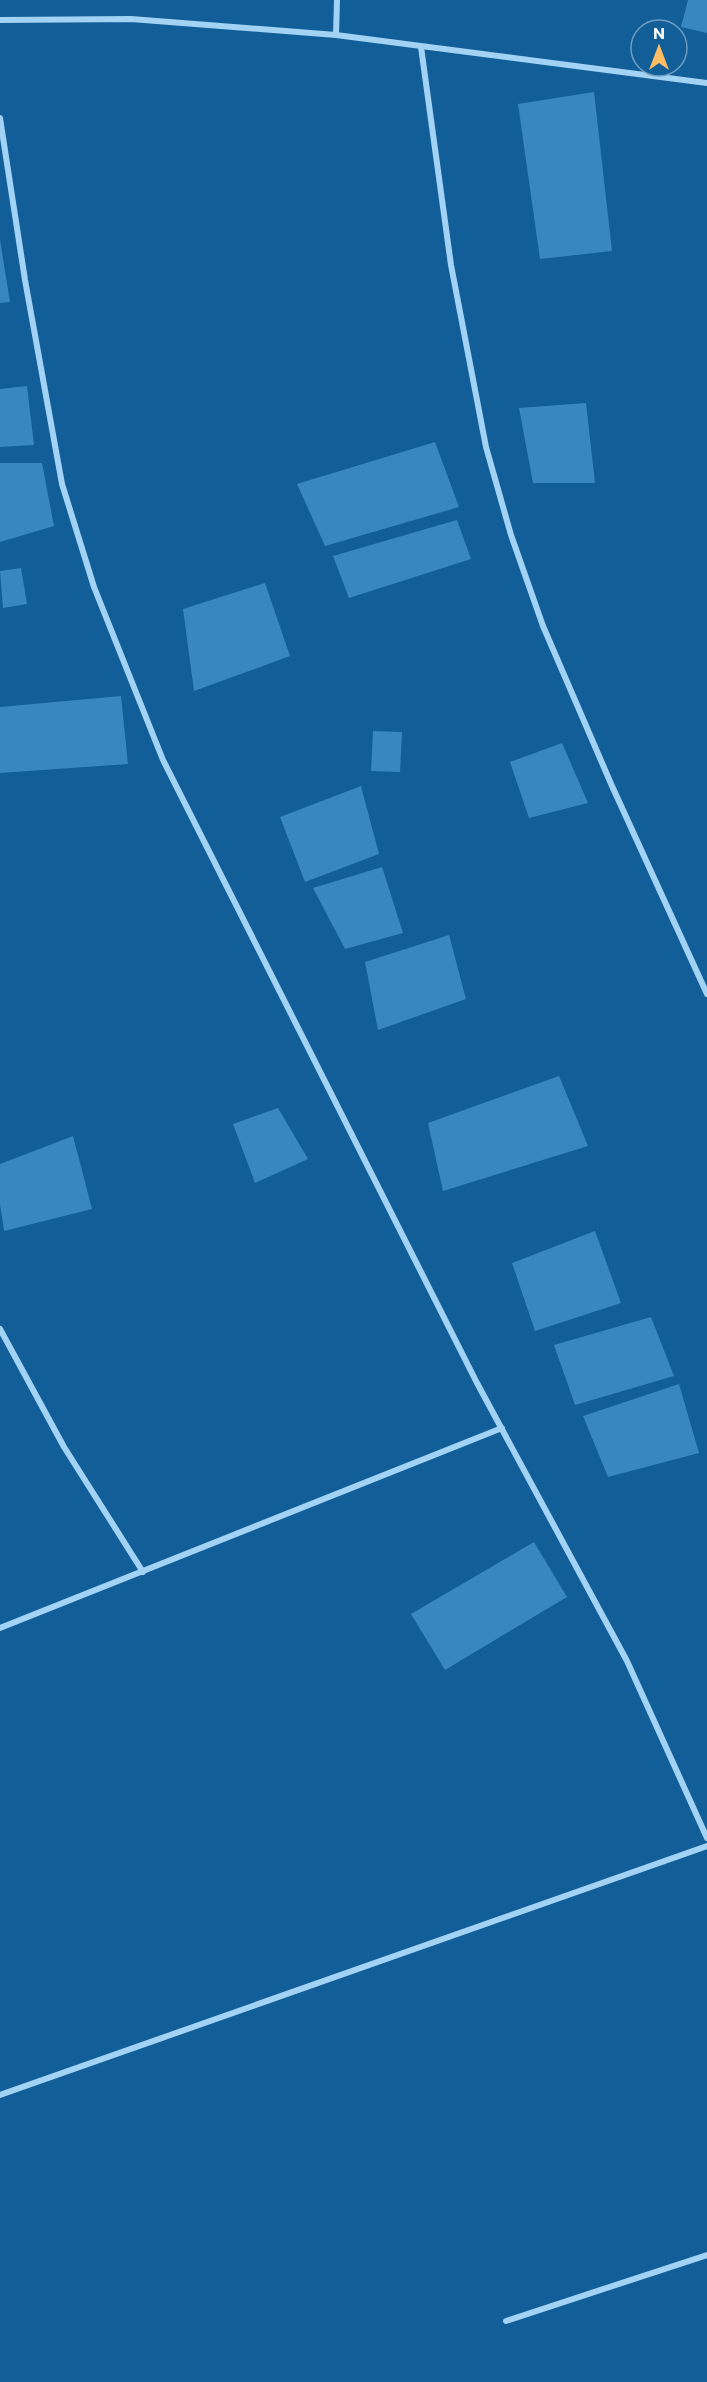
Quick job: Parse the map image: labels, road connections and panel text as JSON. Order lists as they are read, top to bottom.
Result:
{
  "north": "top"
}
